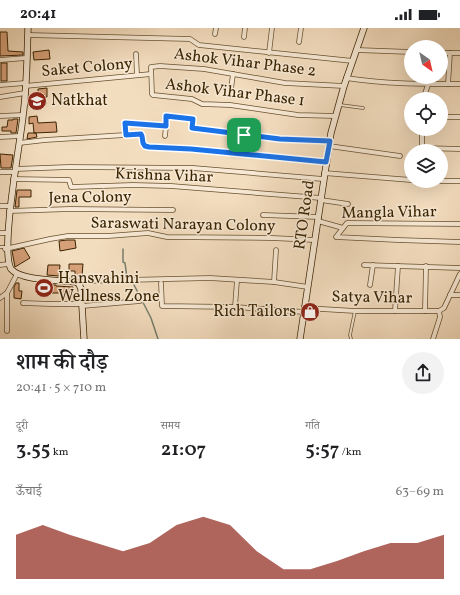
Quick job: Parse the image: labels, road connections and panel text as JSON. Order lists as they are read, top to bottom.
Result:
{
  "streets": {
    "main road": ["RTO Road"],
    "street": [
      "Ashok Vihar Phase 2",
      "Saket Colony",
      "Ashok Vihar Phase 1",
      "Krishna Vihar",
      "Jena Colony",
      "Mangla Vihar",
      "Saraswati Narayan Colony",
      "Satya Vihar"
    ]
  },
  "crossings": [
    ["Ashok Vihar Phase 2", "Saket Colony"],
    ["Ashok Vihar Phase 2", "Ashok Vihar Phase 1"],
    ["Ashok Vihar Phase 2", "RTO Road"],
    ["Saket Colony", "Ashok Vihar Phase 1"],
    ["Ashok Vihar Phase 1", "RTO Road"],
    ["Krishna Vihar", "RTO Road"],
    ["Mangla Vihar", "RTO Road"],
    ["RTO Road", "Saraswati Narayan Colony"],
    ["RTO Road", "Satya Vihar"]
  ],
  "places": {
    "school or university": ["Natkhat"],
    "sports": ["Hansvahini Wellness Zone"],
    "shop": ["Rich Tailors"]
  },
  "north": "bottom right",
  "page": {
    "status": "20:41",
    "heading": ["शाम की दौड़", "20:41 · 5 × 710 m"],
    "stats": [
      ["दूरी", "3.55 km"],
      ["समय", "21:07"],
      ["गति", "5:57 /km"]
    ],
    "chart": ["ऊँचाई", "63–69 m"]
  }
}
